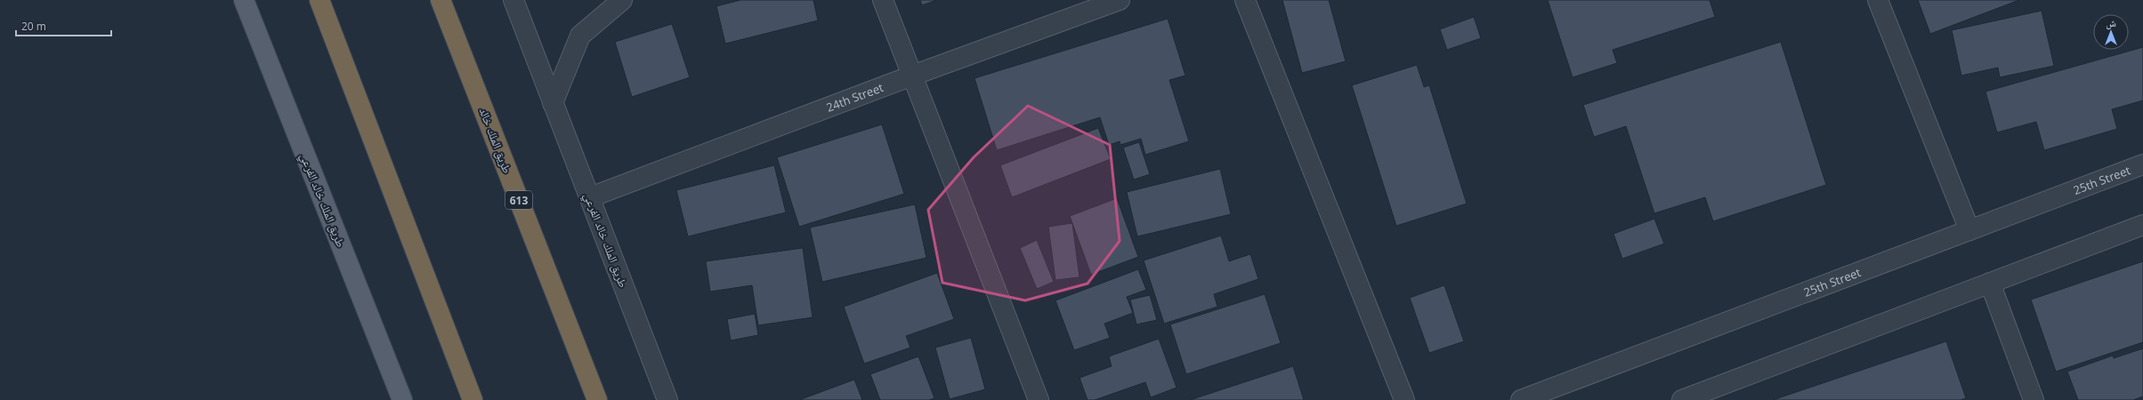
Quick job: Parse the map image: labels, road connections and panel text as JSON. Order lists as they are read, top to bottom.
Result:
{
  "streets": {
    "highway": ["طريق الملك خالد", "613"],
    "main road": ["طريق الملك خالد الفرعي"],
    "street": ["24th Street", "25th Street"]
  },
  "crossings": [
    ["24th Street", "طريق الملك خالد الفرعي"]
  ],
  "scale_bar": "20 m",
  "north": "top"
}
